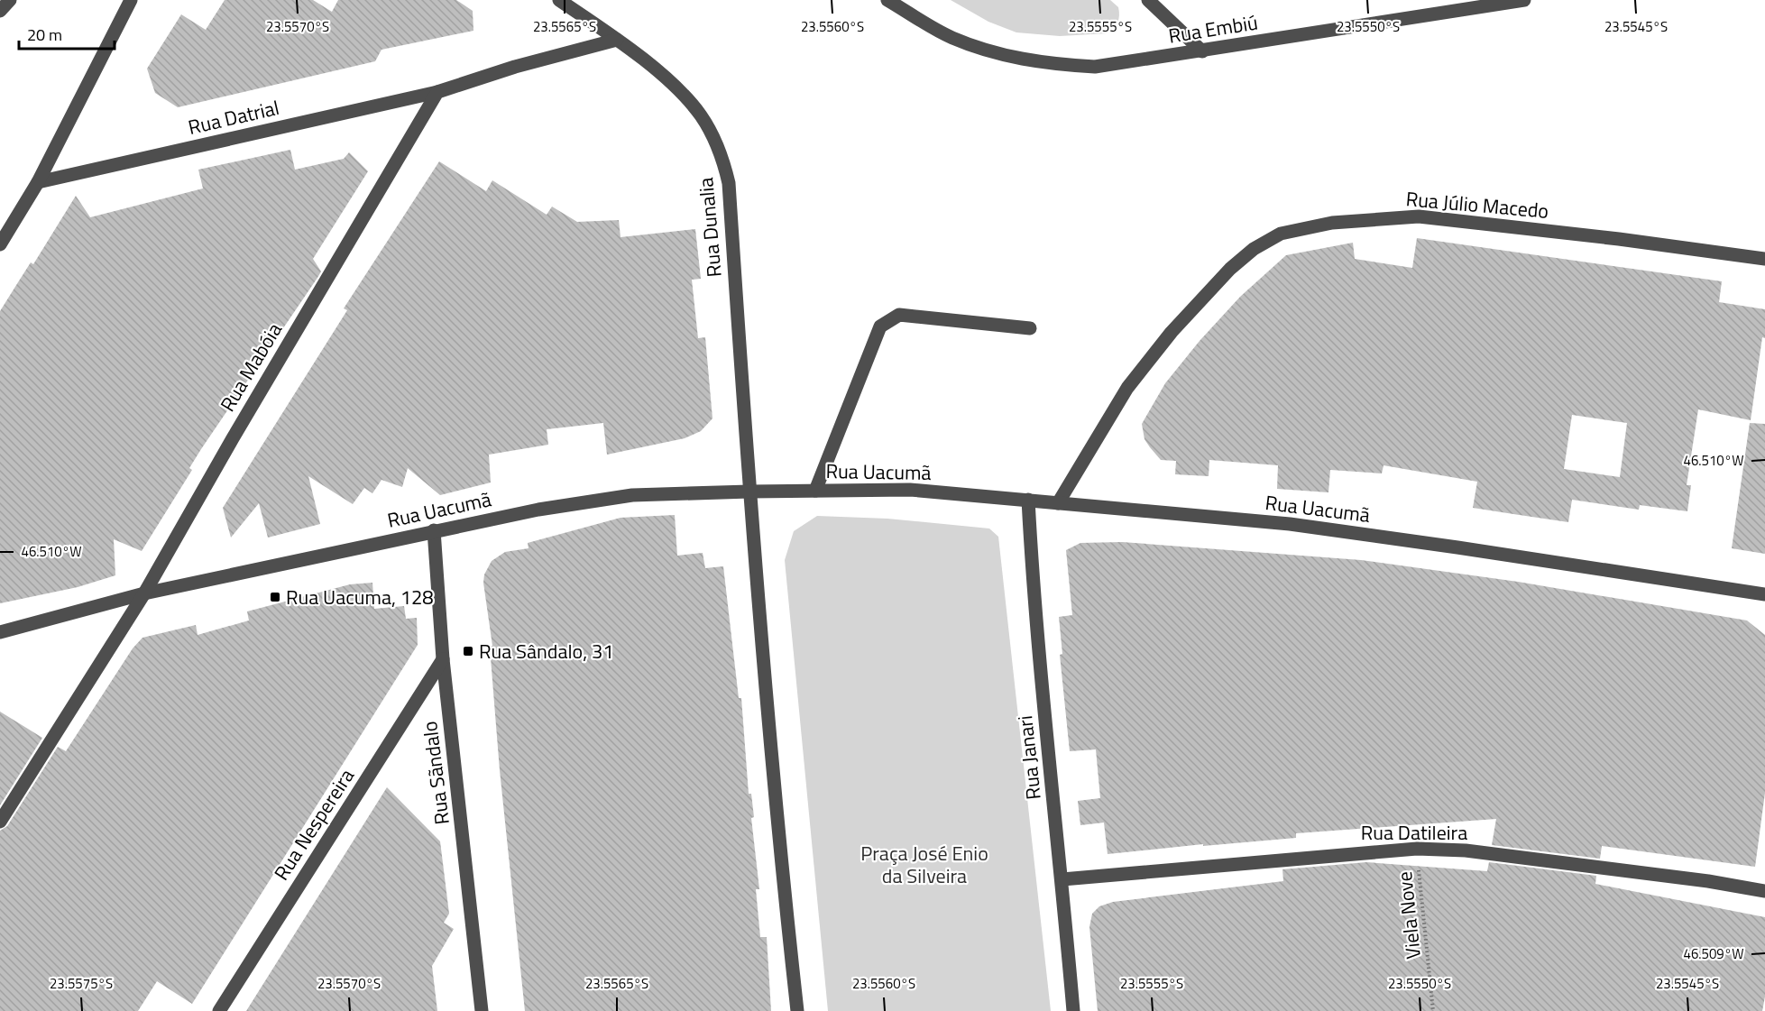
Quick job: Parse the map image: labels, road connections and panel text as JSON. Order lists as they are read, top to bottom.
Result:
{
  "streets": {
    "street": [
      "Rua Embiú",
      "Rua Datrial",
      "Rua Júlio Macedo",
      "Rua Dunalia",
      "Rua Mabóia",
      "Rua Uacumã",
      "Rua Janari",
      "Rua Sãndalo",
      "Rua Nespereira",
      "Rua Datileira"
    ],
    "path": ["Viela Nove"]
  },
  "crossings": [
    ["Rua Datrial", "Rua Mabóia"],
    ["Rua Júlio Macedo", "Rua Uacumã"],
    ["Rua Dunalia", "Rua Uacumã"],
    ["Rua Mabóia", "Rua Uacumã"],
    ["Rua Uacumã", "Rua Janari"],
    ["Rua Uacumã", "Rua Sãndalo"],
    ["Rua Janari", "Rua Datileira"],
    ["Rua Sãndalo", "Rua Nespereira"],
    ["Rua Datileira", "Viela Nove"]
  ],
  "parks": ["Praça José Enio da Silveira"],
  "places": {
    "transit": ["Rua Uacuma, 128", "Rua Sândalo, 31"]
  },
  "scale_bar": "20 m",
  "coordinates": [
    "23.5570°S",
    "23.5565°S",
    "23.5560°S",
    "23.5550°S",
    "23.5545°S",
    "23.5555°S",
    "46.510°W",
    "46.509°W",
    "23.5575°S"
  ]
}
